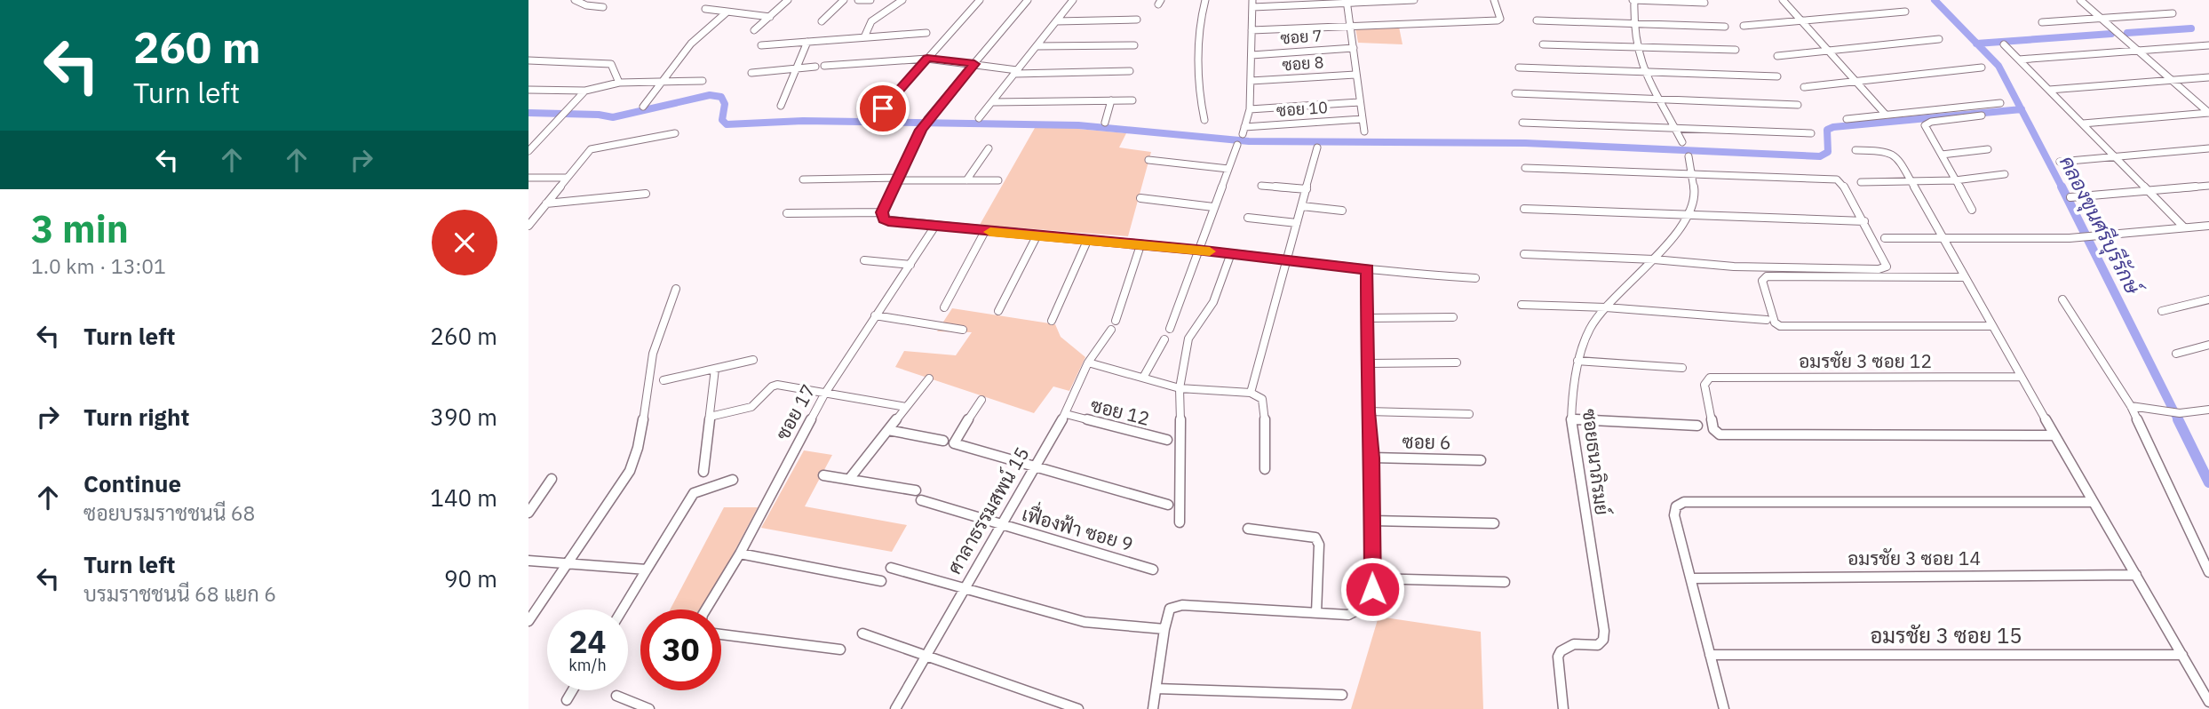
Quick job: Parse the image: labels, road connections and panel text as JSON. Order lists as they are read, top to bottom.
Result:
{
  "streets": {
    "street": [
      "ซอย 7",
      "ซอย 8",
      "ซอย 10",
      "อมรชัย 3 ซอย 12",
      "ซอย 17",
      "ซอย 12",
      "ซอย 6",
      "ซอยธนาภิรมย์",
      "ศาลาธรรมสพน์ 15",
      "เฟื่องฟ้า ซอย 9",
      "อมรชัย 3 ซอย 14",
      "อมรชัย 3 ซอย 15"
    ]
  },
  "crossings": [
    ["ซอย 12", "ศาลาธรรมสพน์ 15"],
    ["ศาลาธรรมสพน์ 15", "เฟื่องฟ้า ซอย 9"]
  ],
  "water": ["คลองขุนศรีบุรีรักษ์"],
  "page": {
    "turn": ["260 m", "Turn left"],
    "heading": ["3 min", "1.0 km · 13:01"],
    "list": [
      {
        "name": "Turn left",
        "value": "260 m"
      },
      {
        "name": "Turn right",
        "value": "390 m"
      },
      {
        "name": "Continue",
        "note": "ซอยบรมราชชนนี 68",
        "value": "140 m"
      },
      {
        "name": "Turn left",
        "note": "บรมราชชนนี 68 แยก 6",
        "value": "90 m"
      }
    ],
    "speed": "24 km/h",
    "limit": "30"
  }
}
